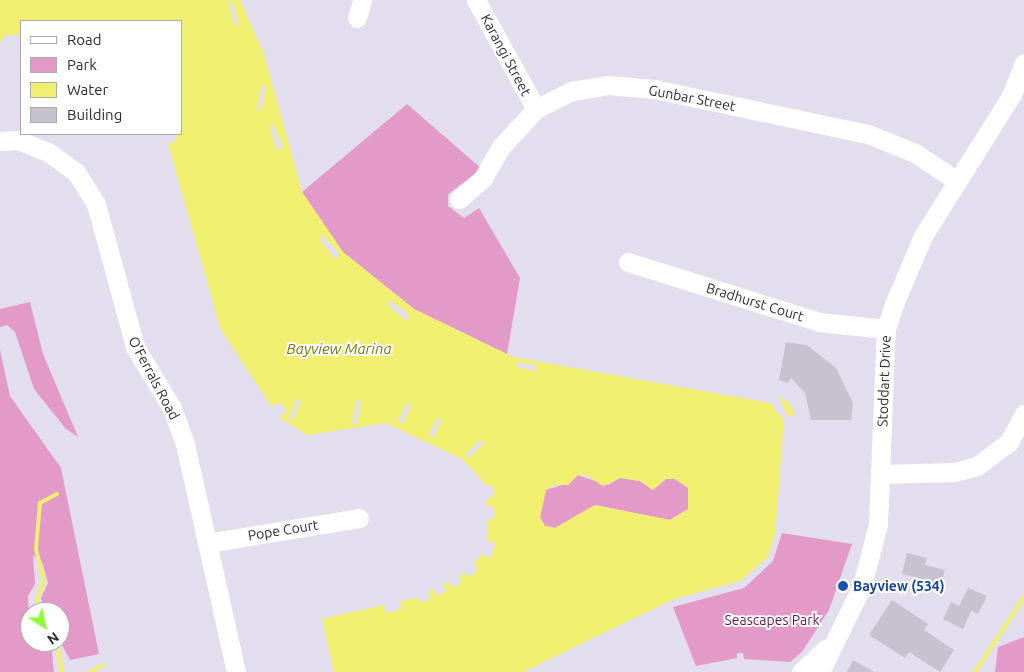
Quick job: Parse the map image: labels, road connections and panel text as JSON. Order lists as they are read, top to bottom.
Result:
{
  "streets": {
    "street": [
      "Karangi Street",
      "Gunbar Street",
      "Bradhurst Court",
      "O'Ferrals Road",
      "Stoddart Drive",
      "Pope Court"
    ]
  },
  "crossings": [
    ["Karangi Street", "Gunbar Street"],
    ["Gunbar Street", "Stoddart Drive"],
    ["Bradhurst Court", "Stoddart Drive"],
    ["O'Ferrals Road", "Pope Court"]
  ],
  "water": ["Bayview Marina"],
  "parks": ["Seascapes Park"],
  "places": ["Bayview (534)"],
  "legend": [
    "Road",
    "Park",
    "Water",
    "Building"
  ],
  "north": "bottom right"
}
